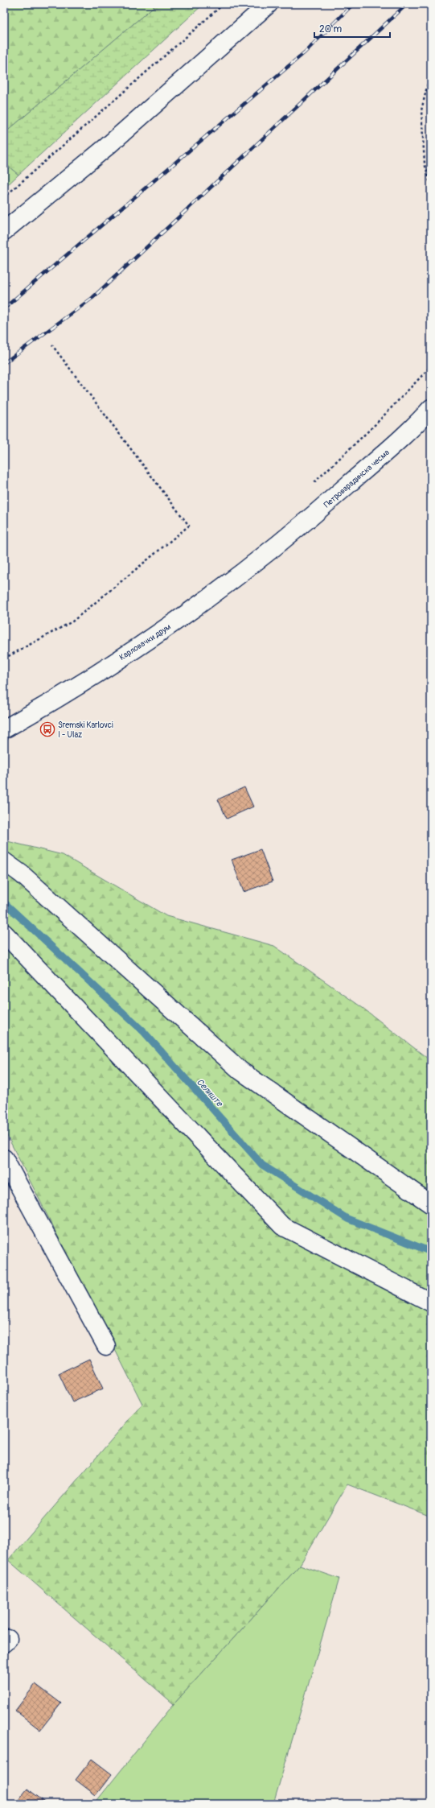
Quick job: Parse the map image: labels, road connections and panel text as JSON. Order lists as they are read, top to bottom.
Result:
{
  "streets": {
    "street": ["Петроварадинска чесма", "Карловачки друм"]
  },
  "crossings": [
    ["Петроварадинска чесма", "Карловачки друм"]
  ],
  "water": ["Селиште"],
  "places": {
    "bus stop": ["Sremski Karlovci I - Ulaz"]
  },
  "scale_bar": "20 m"
}
